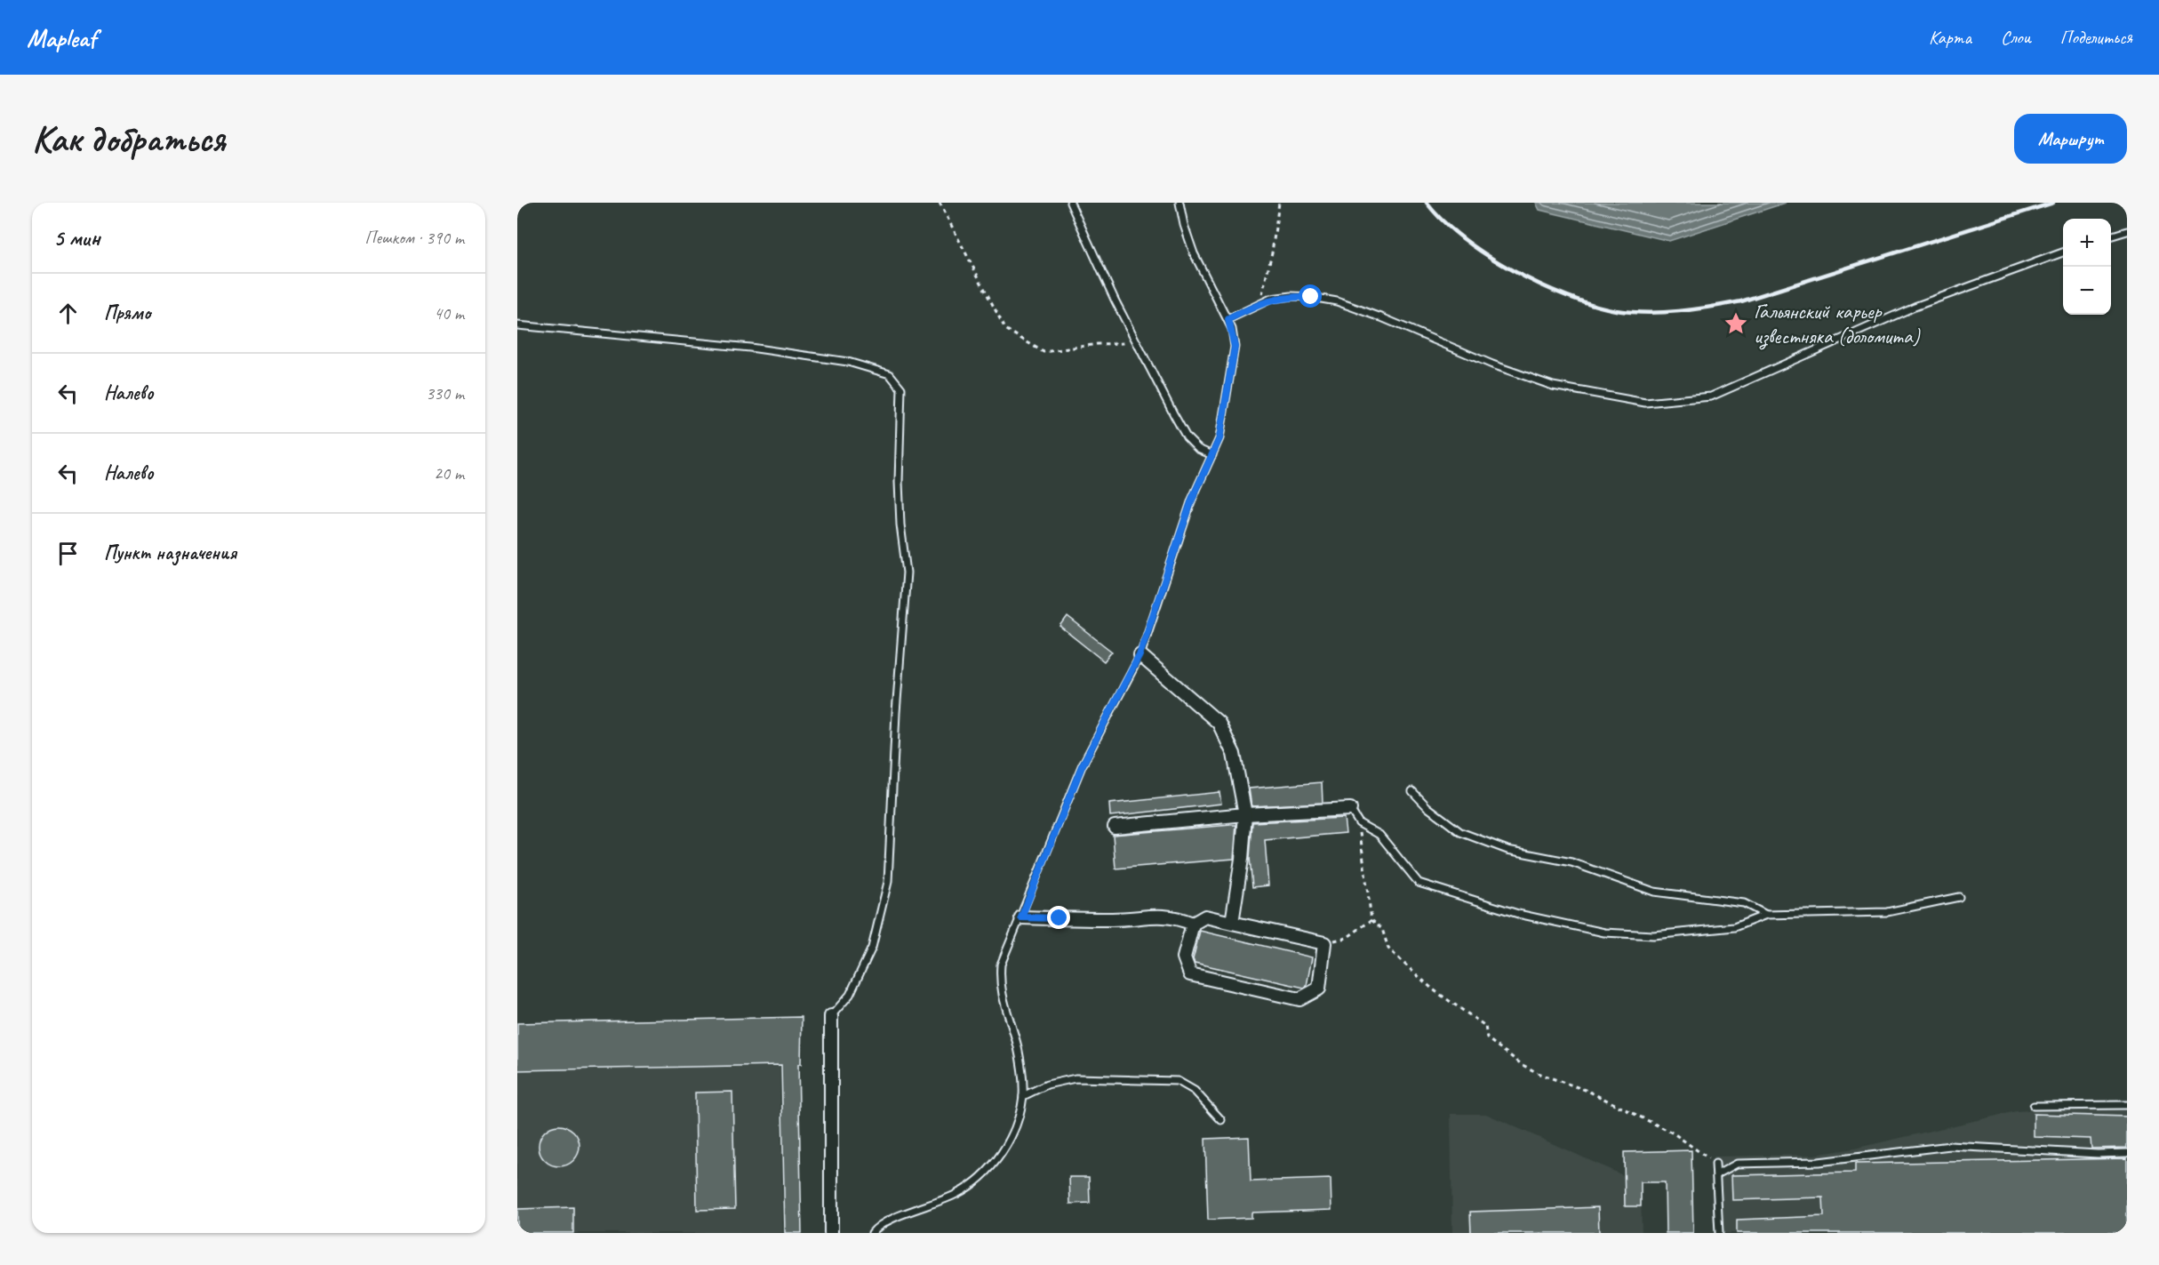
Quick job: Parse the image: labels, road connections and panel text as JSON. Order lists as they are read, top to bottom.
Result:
{
  "places": {
    "place": ["Гальянский карьер известняка (доломита)"]
  },
  "page": {
    "header": "Mapleaf",
    "nav": ["Карта", "Слои", "Поделиться"],
    "buttons": "Маршрут",
    "title": "Как добраться",
    "heading": ["5 мин", "Пешком · 390 m"],
    "map_buttons": ["+", "−"],
    "list": [
      ["Прямо", "40 m"],
      ["Налево", "330 m"],
      ["Налево", "20 m"],
      "Пункт назначения"
    ]
  }
}
